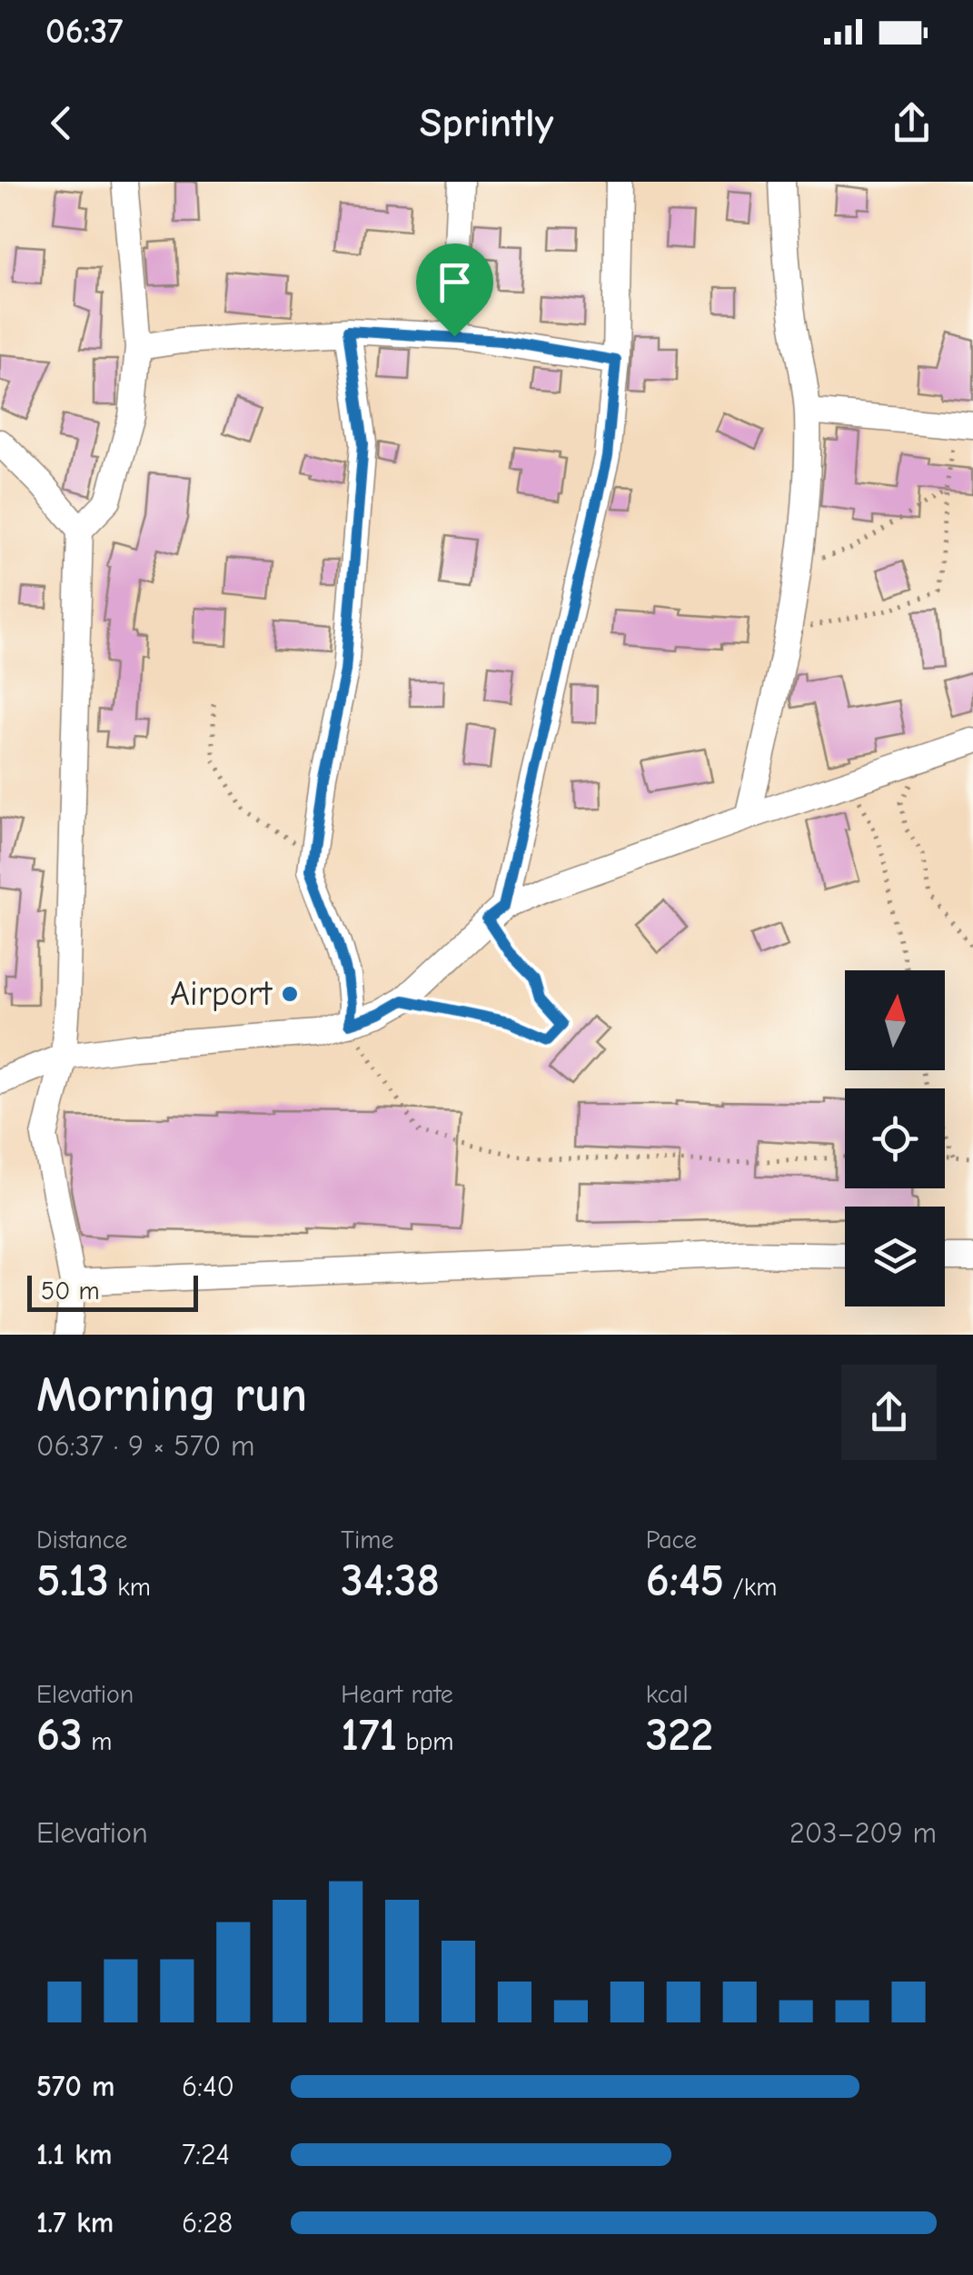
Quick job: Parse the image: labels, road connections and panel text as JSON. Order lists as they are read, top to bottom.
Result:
{
  "places": ["Airport"],
  "scale_bar": "50 m",
  "north": "top",
  "page": {
    "status": "06:37",
    "header": "Sprintly",
    "scale": "50 m",
    "heading": ["Morning run", "06:37 · 9 × 570 m"],
    "stats": [
      ["Distance", "5.13 km"],
      ["Time", "34:38"],
      ["Pace", "6:45 /km"],
      ["Elevation", "63 m"],
      ["Heart rate", "171 bpm"],
      ["kcal", "322"]
    ],
    "chart": ["Elevation", "203–209 m"],
    "list": [
      {
        "name": "570 m",
        "note": "6:40"
      },
      {
        "name": "1.1 km",
        "note": "7:24"
      },
      {
        "name": "1.7 km",
        "note": "6:28"
      }
    ]
  }
}
